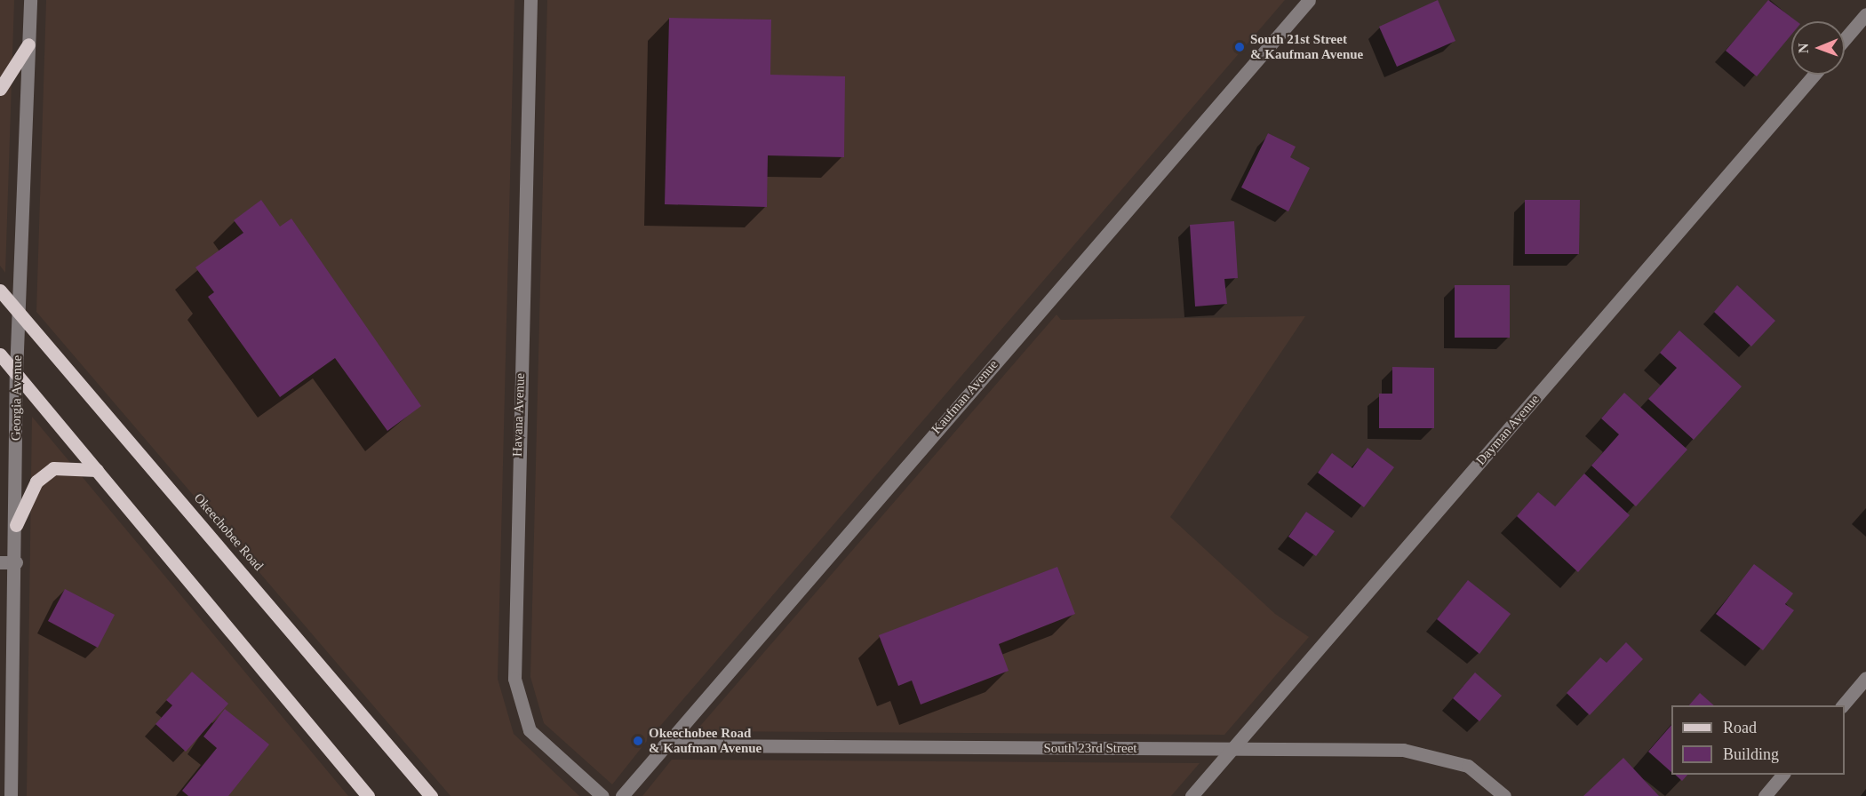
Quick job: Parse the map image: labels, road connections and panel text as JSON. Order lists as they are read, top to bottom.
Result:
{
  "streets": {
    "main road": ["Okeechobee Road"],
    "street": [
      "Kaufman Avenue",
      "Georgia Avenue",
      "Havana Avenue",
      "Dayman Avenue",
      "South 23rd Street"
    ]
  },
  "crossings": [
    ["Kaufman Avenue", "South 23rd Street"],
    ["Georgia Avenue", "Okeechobee Road"],
    ["Dayman Avenue", "South 23rd Street"]
  ],
  "places": ["South 21st Street & Kaufman Avenue", "Okeechobee Road & Kaufman Avenue"],
  "legend": ["Road", "Building"],
  "north": "left"
}
